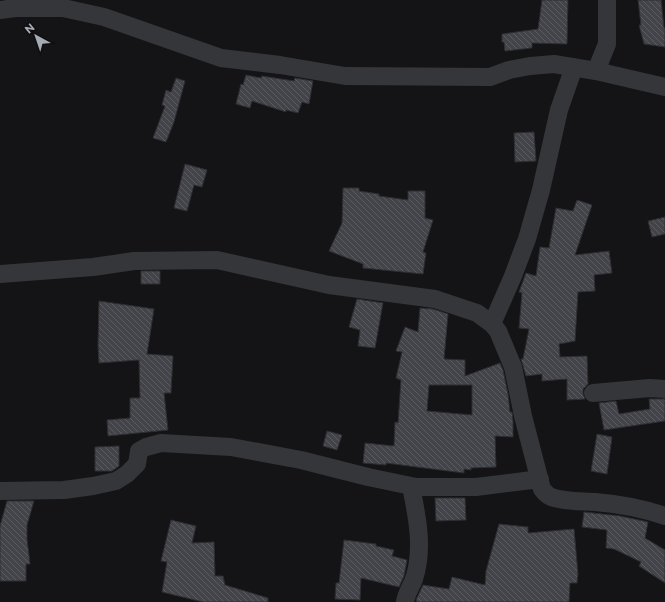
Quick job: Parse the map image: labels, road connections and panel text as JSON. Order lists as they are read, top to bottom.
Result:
{
  "north": "top left"
}
